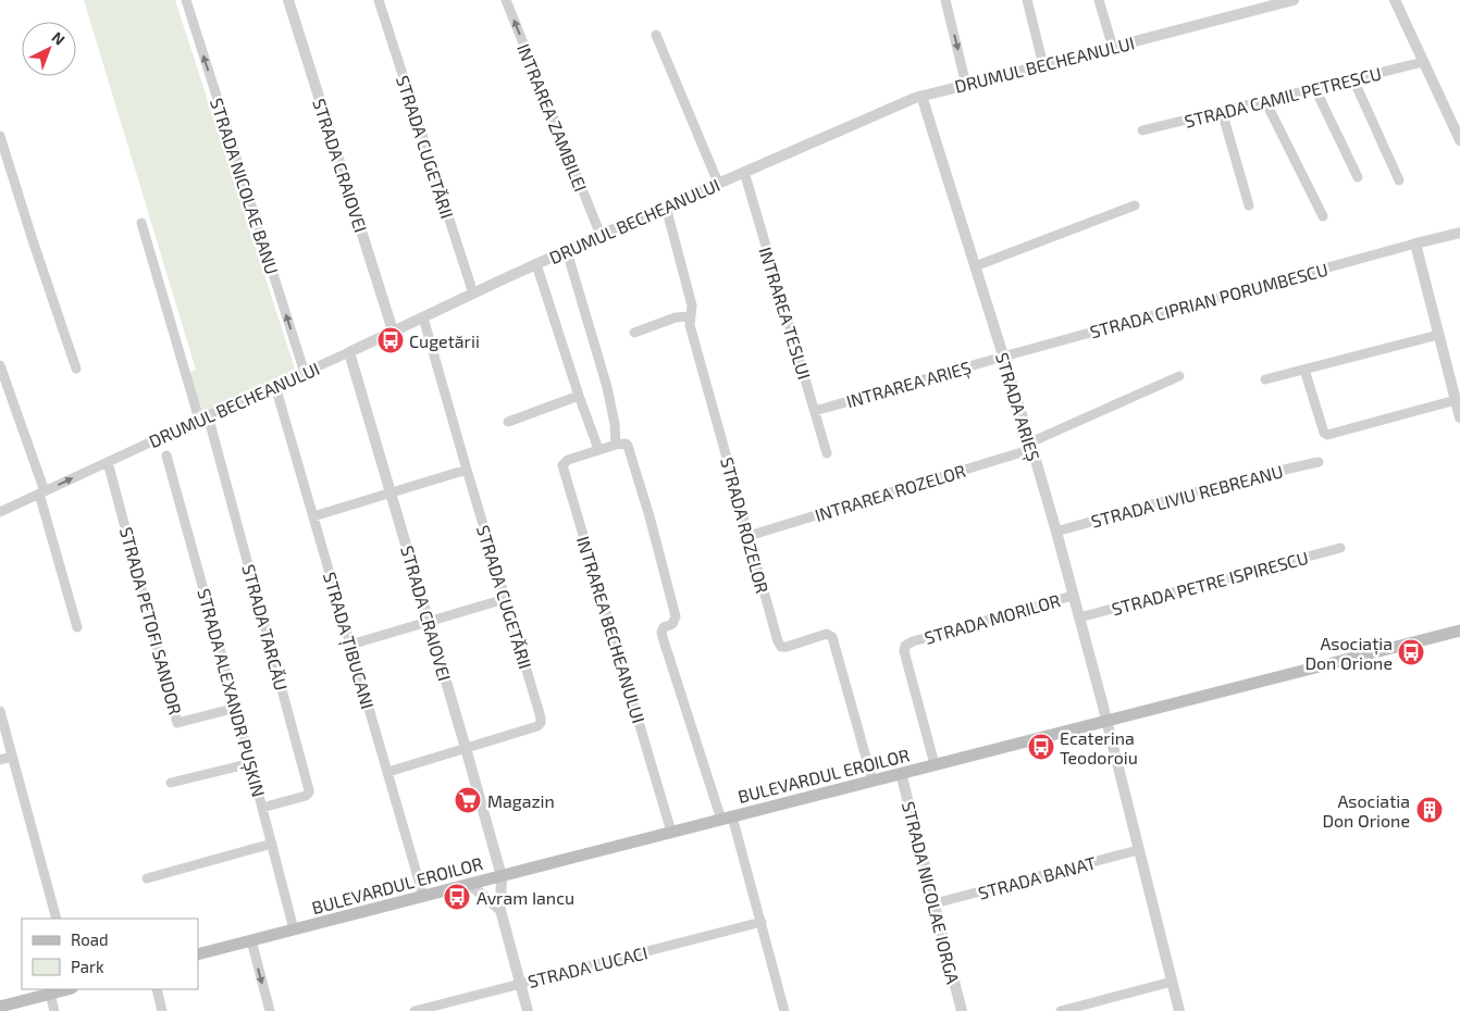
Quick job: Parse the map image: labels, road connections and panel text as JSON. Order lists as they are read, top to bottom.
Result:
{
  "streets": {
    "main road": ["BULEVARDUL EROILOR"],
    "street": [
      "DRUMUL BECHEANULUI",
      "STRADA CAMIL PETRESCU",
      "INTRAREA ZAMBILEI",
      "STRADA CUGETĂRII",
      "STRADA CRAIOVEI",
      "STRADA NICOLAE BANU",
      "STRADA CIPRIAN PORUMBESCU",
      "INTRAREA TESLUI",
      "INTRAREA ARIEȘ",
      "STRADA ARIEȘ",
      "INTRAREA ROZELOR",
      "STRADA LIVIU REBREANU",
      "STRADA ROZELOR",
      "STRADA PETRE ISPIRESCU",
      "STRADA MORILOR",
      "STRADA PETOFI SANDOR",
      "STRADA TARCĂU",
      "INTRAREA BECHEANULUI",
      "STRADA ȚIBUCANI",
      "STRADA ALEXANDR PUȘKIN",
      "STRADA BANAT",
      "STRADA NICOLAE IORGA",
      "STRADA LUCACI"
    ]
  },
  "crossings": [
    ["DRUMUL BECHEANULUI", "INTRAREA ZAMBILEI"],
    ["DRUMUL BECHEANULUI", "STRADA CUGETĂRII"],
    ["DRUMUL BECHEANULUI", "STRADA CRAIOVEI"],
    ["DRUMUL BECHEANULUI", "STRADA NICOLAE BANU"],
    ["DRUMUL BECHEANULUI", "INTRAREA TESLUI"],
    ["DRUMUL BECHEANULUI", "STRADA ARIEȘ"],
    ["DRUMUL BECHEANULUI", "STRADA ROZELOR"],
    ["DRUMUL BECHEANULUI", "STRADA PETOFI SANDOR"],
    ["DRUMUL BECHEANULUI", "STRADA TARCĂU"],
    ["DRUMUL BECHEANULUI", "STRADA ȚIBUCANI"],
    ["STRADA CUGETĂRII", "STRADA CRAIOVEI"],
    ["STRADA CUGETĂRII", "STRADA ȚIBUCANI"],
    ["STRADA CRAIOVEI", "BULEVARDUL EROILOR"],
    ["STRADA CRAIOVEI", "STRADA LUCACI"],
    ["STRADA CIPRIAN PORUMBESCU", "INTRAREA ARIEȘ"],
    ["STRADA CIPRIAN PORUMBESCU", "STRADA ARIEȘ"],
    ["INTRAREA TESLUI", "INTRAREA ARIEȘ"],
    ["INTRAREA ARIEȘ", "STRADA ARIEȘ"],
    ["STRADA ARIEȘ", "INTRAREA ROZELOR"],
    ["STRADA ARIEȘ", "STRADA LIVIU REBREANU"],
    ["STRADA ARIEȘ", "STRADA PETRE ISPIRESCU"],
    ["STRADA ARIEȘ", "STRADA MORILOR"],
    ["STRADA ARIEȘ", "BULEVARDUL EROILOR"],
    ["STRADA ARIEȘ", "STRADA BANAT"],
    ["INTRAREA ROZELOR", "STRADA ROZELOR"],
    ["STRADA ROZELOR", "BULEVARDUL EROILOR"],
    ["STRADA MORILOR", "BULEVARDUL EROILOR"],
    ["STRADA PETOFI SANDOR", "STRADA ALEXANDR PUȘKIN"],
    ["STRADA TARCĂU", "STRADA ALEXANDR PUȘKIN"],
    ["INTRAREA BECHEANULUI", "BULEVARDUL EROILOR"],
    ["STRADA ȚIBUCANI", "BULEVARDUL EROILOR"],
    ["STRADA ALEXANDR PUȘKIN", "BULEVARDUL EROILOR"],
    ["BULEVARDUL EROILOR", "STRADA NICOLAE IORGA"],
    ["STRADA BANAT", "STRADA NICOLAE IORGA"]
  ],
  "one_way": ["INTRAREA ZAMBILEI", "STRADA NICOLAE BANU"],
  "places": {
    "bus stop": [
      "Cugetării",
      "Asociația Don Orione",
      "Ecaterina Teodoroiu",
      "Avram Iancu"
    ],
    "supermarket": ["Magazin"],
    "building": ["Asociatia Don Orione"]
  },
  "legend": ["Road", "Park"],
  "north": "top right"
}
